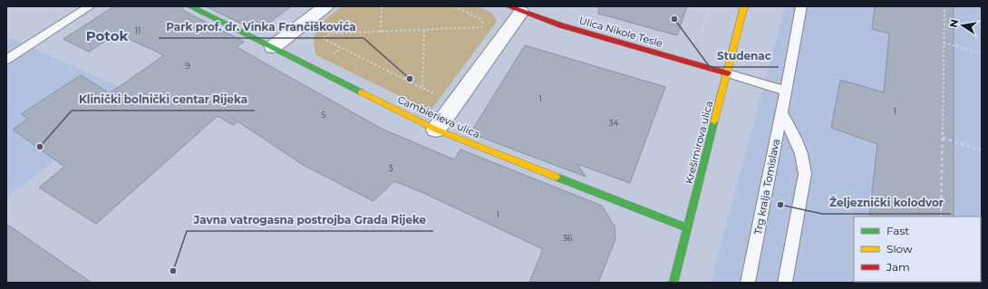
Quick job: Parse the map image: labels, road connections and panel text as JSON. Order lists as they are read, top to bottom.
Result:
{
  "streets": {
    "main road": ["Ulica Nikole Tesle", "Cambierieva ulica", "Krešimirova ulica"],
    "lane": ["Trg kralja Tomislava"]
  },
  "crossings": [
    ["Ulica Nikole Tesle", "Krešimirova ulica"],
    ["Cambierieva ulica", "Krešimirova ulica"]
  ],
  "districts": ["Potok"],
  "places": [
    "Studenac",
    "Park prof. dr. Vinka Frančiškovića",
    "Klinički bolnički centar Rijeka",
    "Željeznički kolodvor",
    "Javna vatrogasna postrojba Grada Rijeke"
  ],
  "house_numbers": [
    "11",
    "9",
    "1",
    "1",
    "5",
    "34",
    "3",
    "1",
    "36"
  ],
  "legend": ["Fast", "Slow", "Jam"],
  "north": "left"
}
